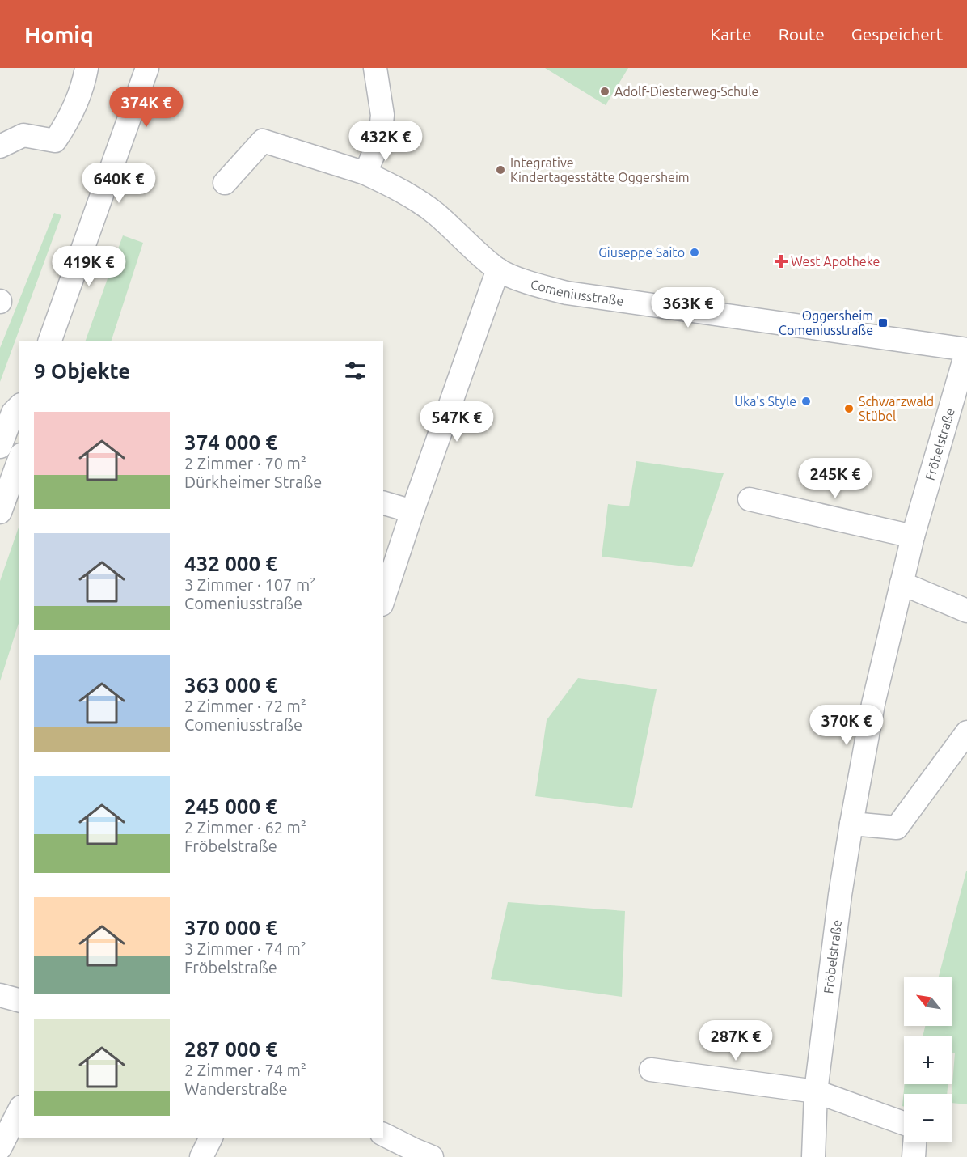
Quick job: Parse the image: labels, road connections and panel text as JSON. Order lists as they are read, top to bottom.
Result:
{
  "streets": {
    "street": ["Comeniusstraße", "Fröbelstraße"]
  },
  "crossings": [
    ["Comeniusstraße", "Fröbelstraße"]
  ],
  "places": {
    "other": [
      "Adolf-Diesterweg-Schule",
      "Integrative Kindertagesstätte Oggersheim",
      "Giuseppe Saito",
      "Uka's Style",
      "Schwarzwald Stübel"
    ],
    "health": ["West Apotheke"],
    "transit": ["Oggersheim Comeniusstraße"]
  },
  "north": "top left",
  "page": {
    "header": "Homiq",
    "nav": ["Karte", "Route", "Gespeichert"],
    "price": [
      "374K €",
      "432K €",
      "640K €",
      "419K €",
      "363K €",
      "547K €",
      "245K €",
      "370K €",
      "287K €"
    ],
    "heading": "9 Objekte",
    "list": [
      {
        "name": "374 000 €",
        "note": "2 Zimmer · 70 m² · Dürkheimer Straße"
      },
      {
        "name": "432 000 €",
        "note": "3 Zimmer · 107 m² · Comeniusstraße"
      },
      {
        "name": "363 000 €",
        "note": "2 Zimmer · 72 m² · Comeniusstraße"
      },
      {
        "name": "245 000 €",
        "note": "2 Zimmer · 62 m² · Fröbelstraße"
      },
      {
        "name": "370 000 €",
        "note": "3 Zimmer · 74 m² · Fröbelstraße"
      },
      {
        "name": "287 000 €",
        "note": "2 Zimmer · 74 m² · Wanderstraße"
      }
    ],
    "map_buttons": ["+", "−"]
  }
}
